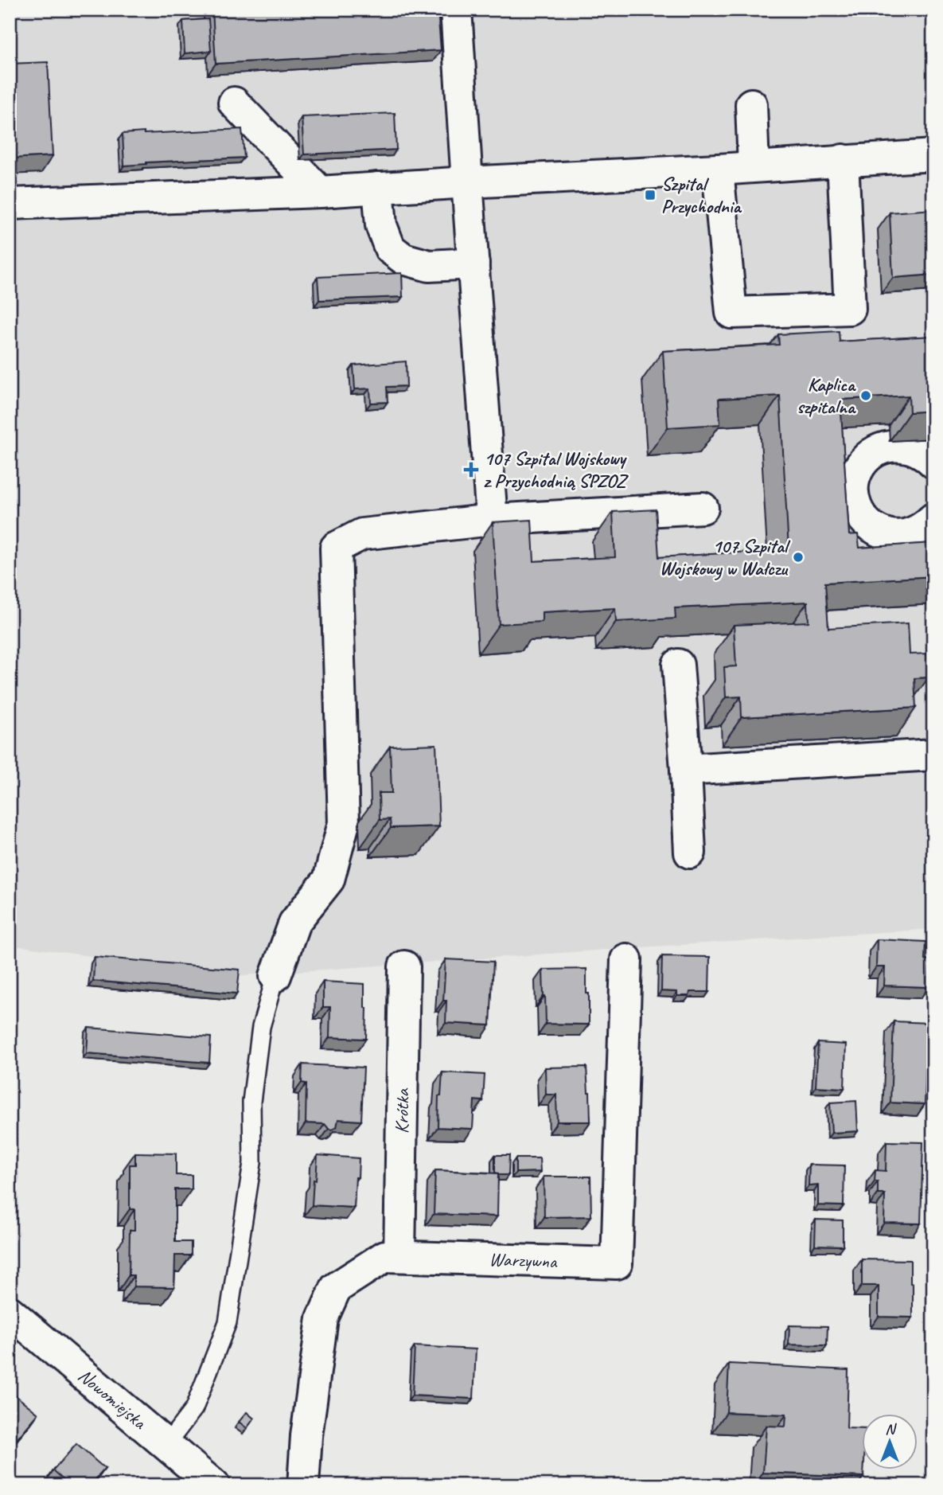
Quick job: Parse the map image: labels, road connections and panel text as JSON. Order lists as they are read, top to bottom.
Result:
{
  "streets": {
    "street": ["Krótka", "Warzywna", "Nowomiejska"]
  },
  "crossings": [
    ["Krótka", "Warzywna"]
  ],
  "places": {
    "transit": ["Szpital Przychodnia"],
    "other": ["Kaplica szpitalna", "107 Szpital Wojskowy w Wałczu"],
    "health": ["107 Szpital Wojskowy z Przychodnią SPZOZ"]
  },
  "north": "top"
}
